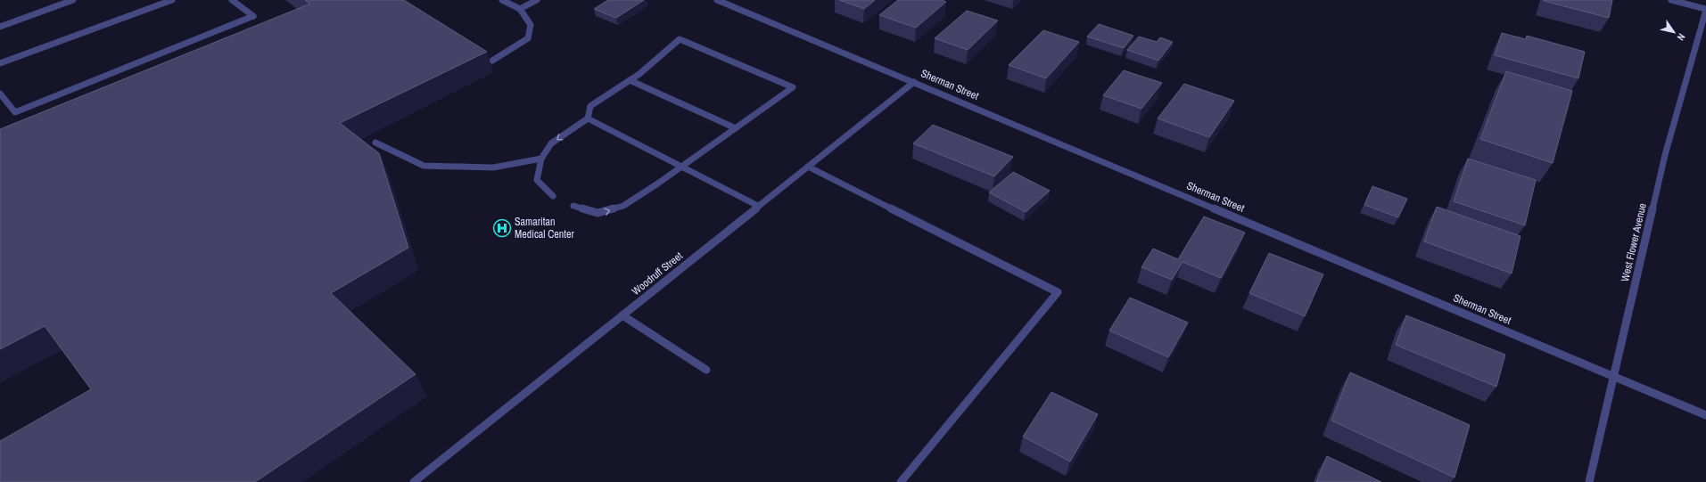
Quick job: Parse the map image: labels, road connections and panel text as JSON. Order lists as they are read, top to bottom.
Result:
{
  "streets": {
    "street": ["Sherman Street", "West Flower Avenue", "Woodruff Street"]
  },
  "crossings": [
    ["Sherman Street", "West Flower Avenue"],
    ["Sherman Street", "Woodruff Street"]
  ],
  "places": {
    "hospital": ["Samaritan Medical Center"]
  },
  "north": "bottom right"
}
